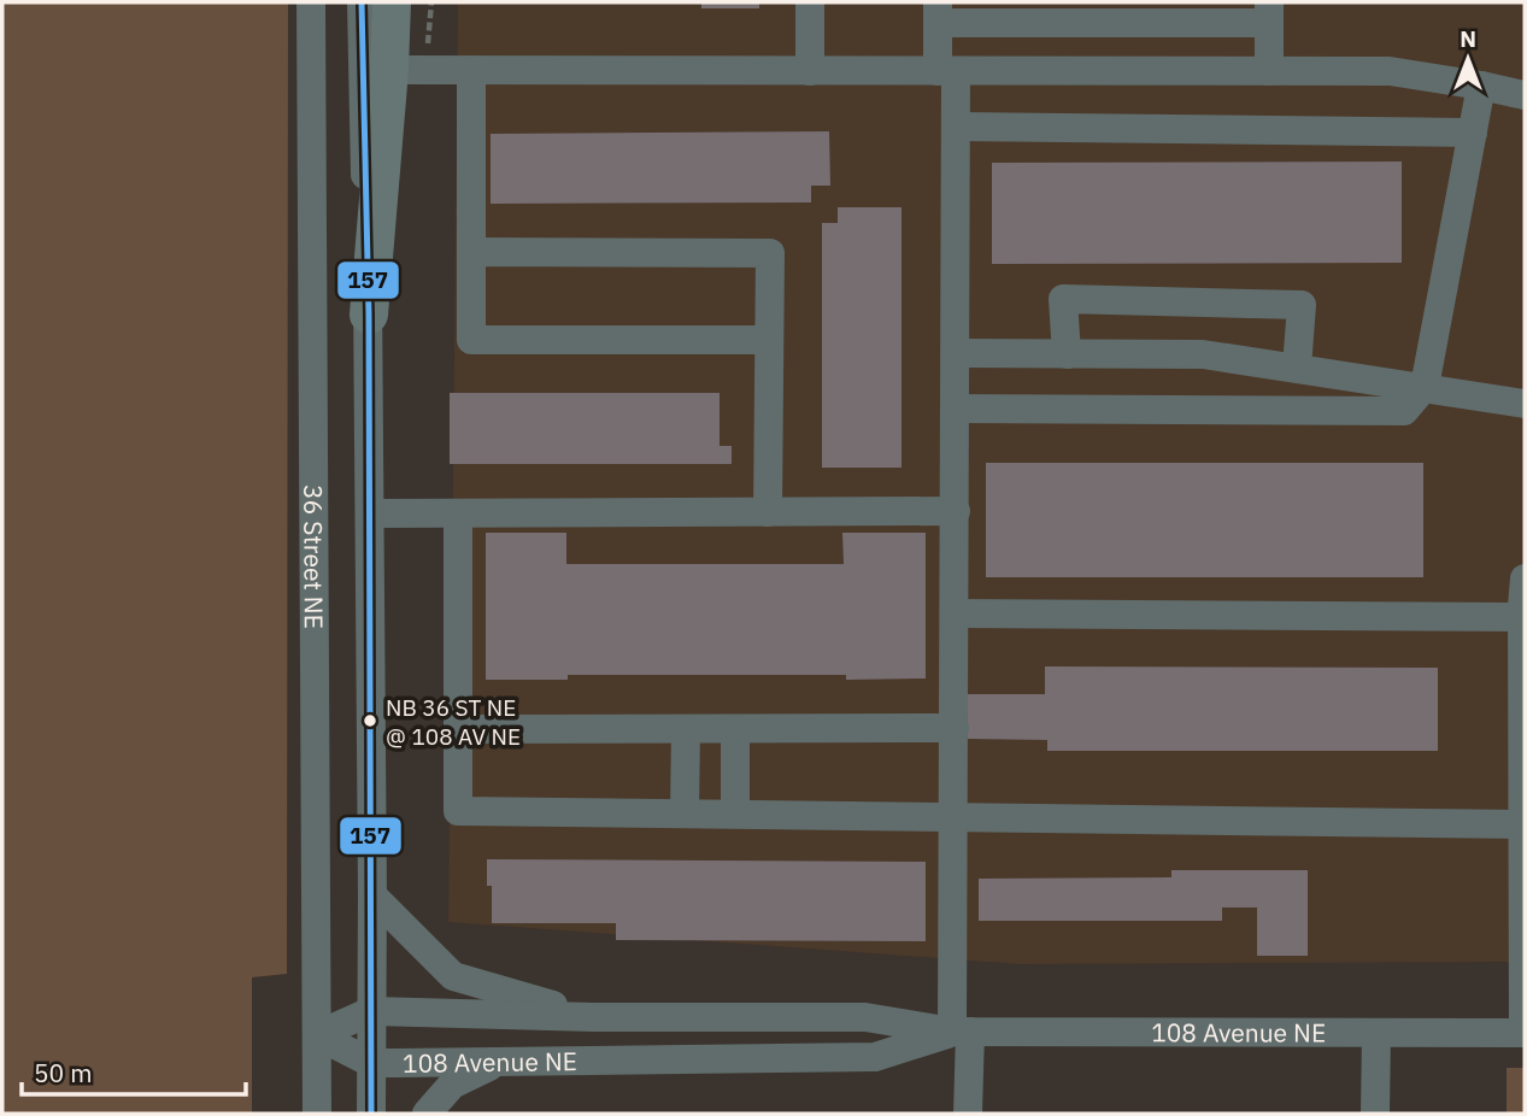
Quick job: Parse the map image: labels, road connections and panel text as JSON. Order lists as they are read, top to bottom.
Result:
{
  "streets": {
    "street": ["36 Street NE", "108 Avenue NE"]
  },
  "crossings": [
    ["36 Street NE", "108 Avenue NE"]
  ],
  "places": ["NB 36 ST NE @ 108 AV NE"],
  "lines": ["transit line 157"],
  "scale_bar": "50 m",
  "north": "top"
}
